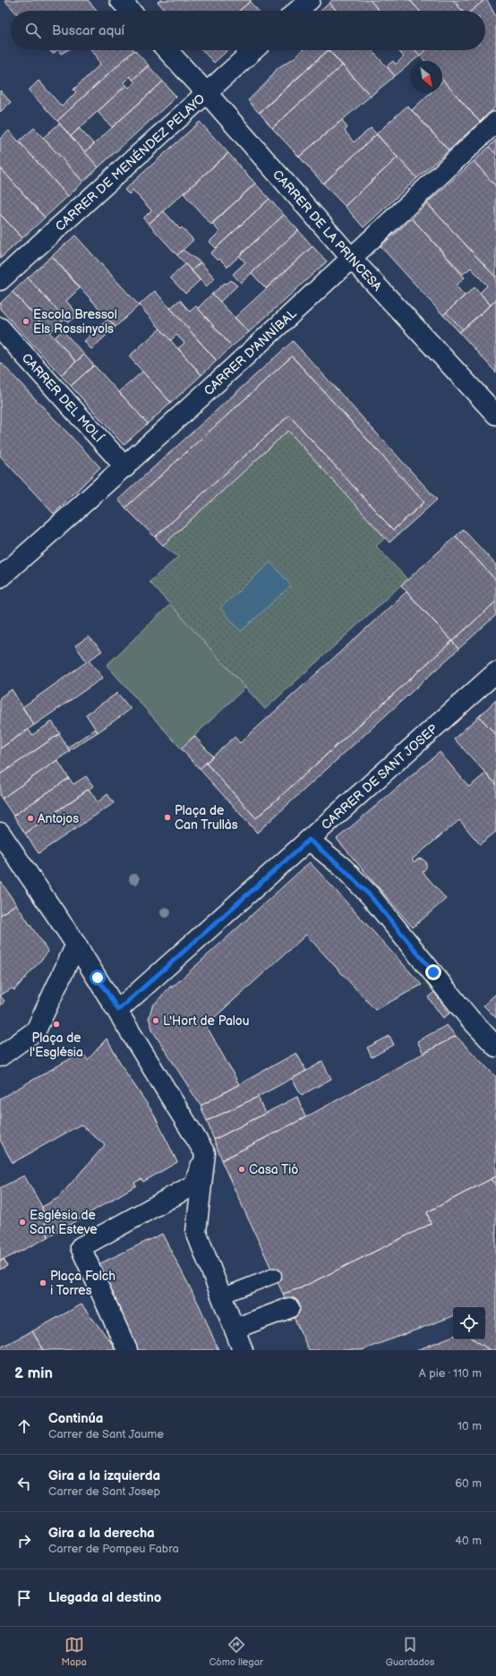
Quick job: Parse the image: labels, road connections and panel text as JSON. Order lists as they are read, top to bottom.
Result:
{
  "streets": {
    "street": [
      "CARRER DE MENÉNDEZ PELAYO",
      "CARRER DE LA PRINCESA",
      "CARRER D'ANNÍBAL",
      "CARRER DEL MOLÍ",
      "CARRER DE SANT JOSEP"
    ]
  },
  "crossings": [
    ["CARRER DE MENÉNDEZ PELAYO", "CARRER DE LA PRINCESA"],
    ["CARRER DE LA PRINCESA", "CARRER D'ANNÍBAL"],
    ["CARRER D'ANNÍBAL", "CARRER DEL MOLÍ"]
  ],
  "places": [
    "Escola Bressol Els Rossinyols",
    "Plaça de Can Trullàs",
    "Antojos",
    "L'Hort de Palou",
    "Plaça de l'Església",
    "Casa Tió",
    "Església de Sant Esteve",
    "Plaça Folch i Torres"
  ],
  "north": "bottom right",
  "page": {
    "search": "Buscar aquí",
    "heading": ["2 min", "A pie · 110 m"],
    "list": [
      ["Continúa", "Carrer de Sant Jaume", "10 m"],
      ["Gira a la izquierda", "Carrer de Sant Josep", "60 m"],
      ["Gira a la derecha", "Carrer de Pompeu Fabra", "40 m"],
      "Llegada al destino"
    ],
    "nav": ["Mapa", "Cómo llegar", "Guardados"]
  }
}
